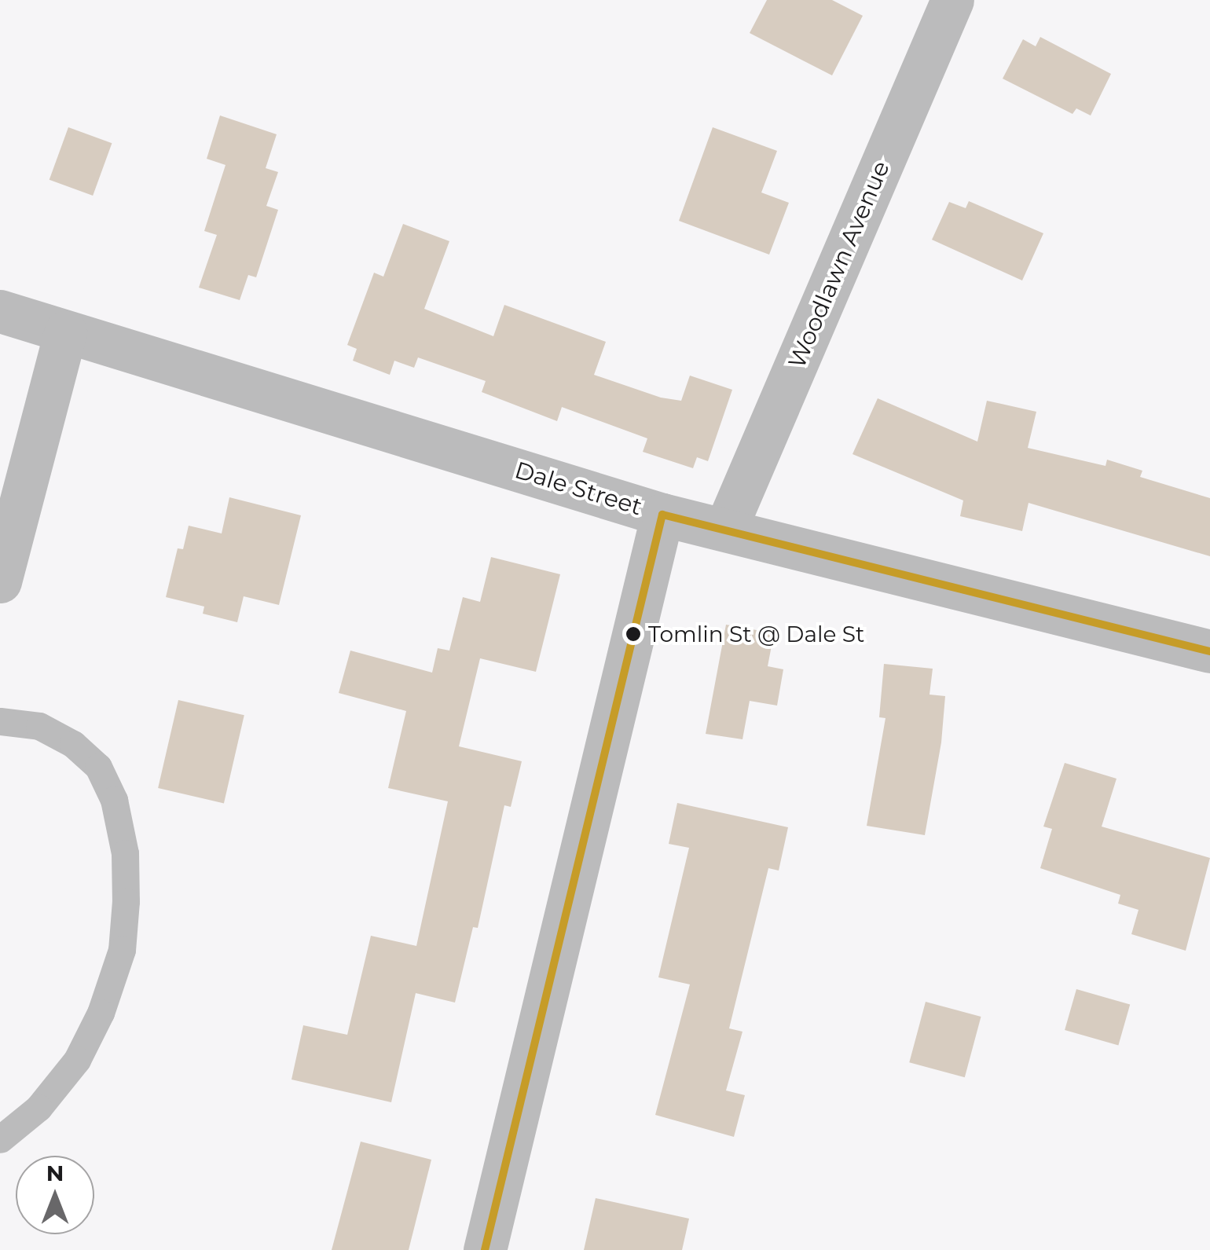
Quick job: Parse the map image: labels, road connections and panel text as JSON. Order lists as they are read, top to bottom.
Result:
{
  "streets": {
    "street": ["Woodlawn Avenue", "Dale Street"]
  },
  "crossings": [
    ["Woodlawn Avenue", "Dale Street"]
  ],
  "places": ["Tomlin St @ Dale St"],
  "north": "top"
}
